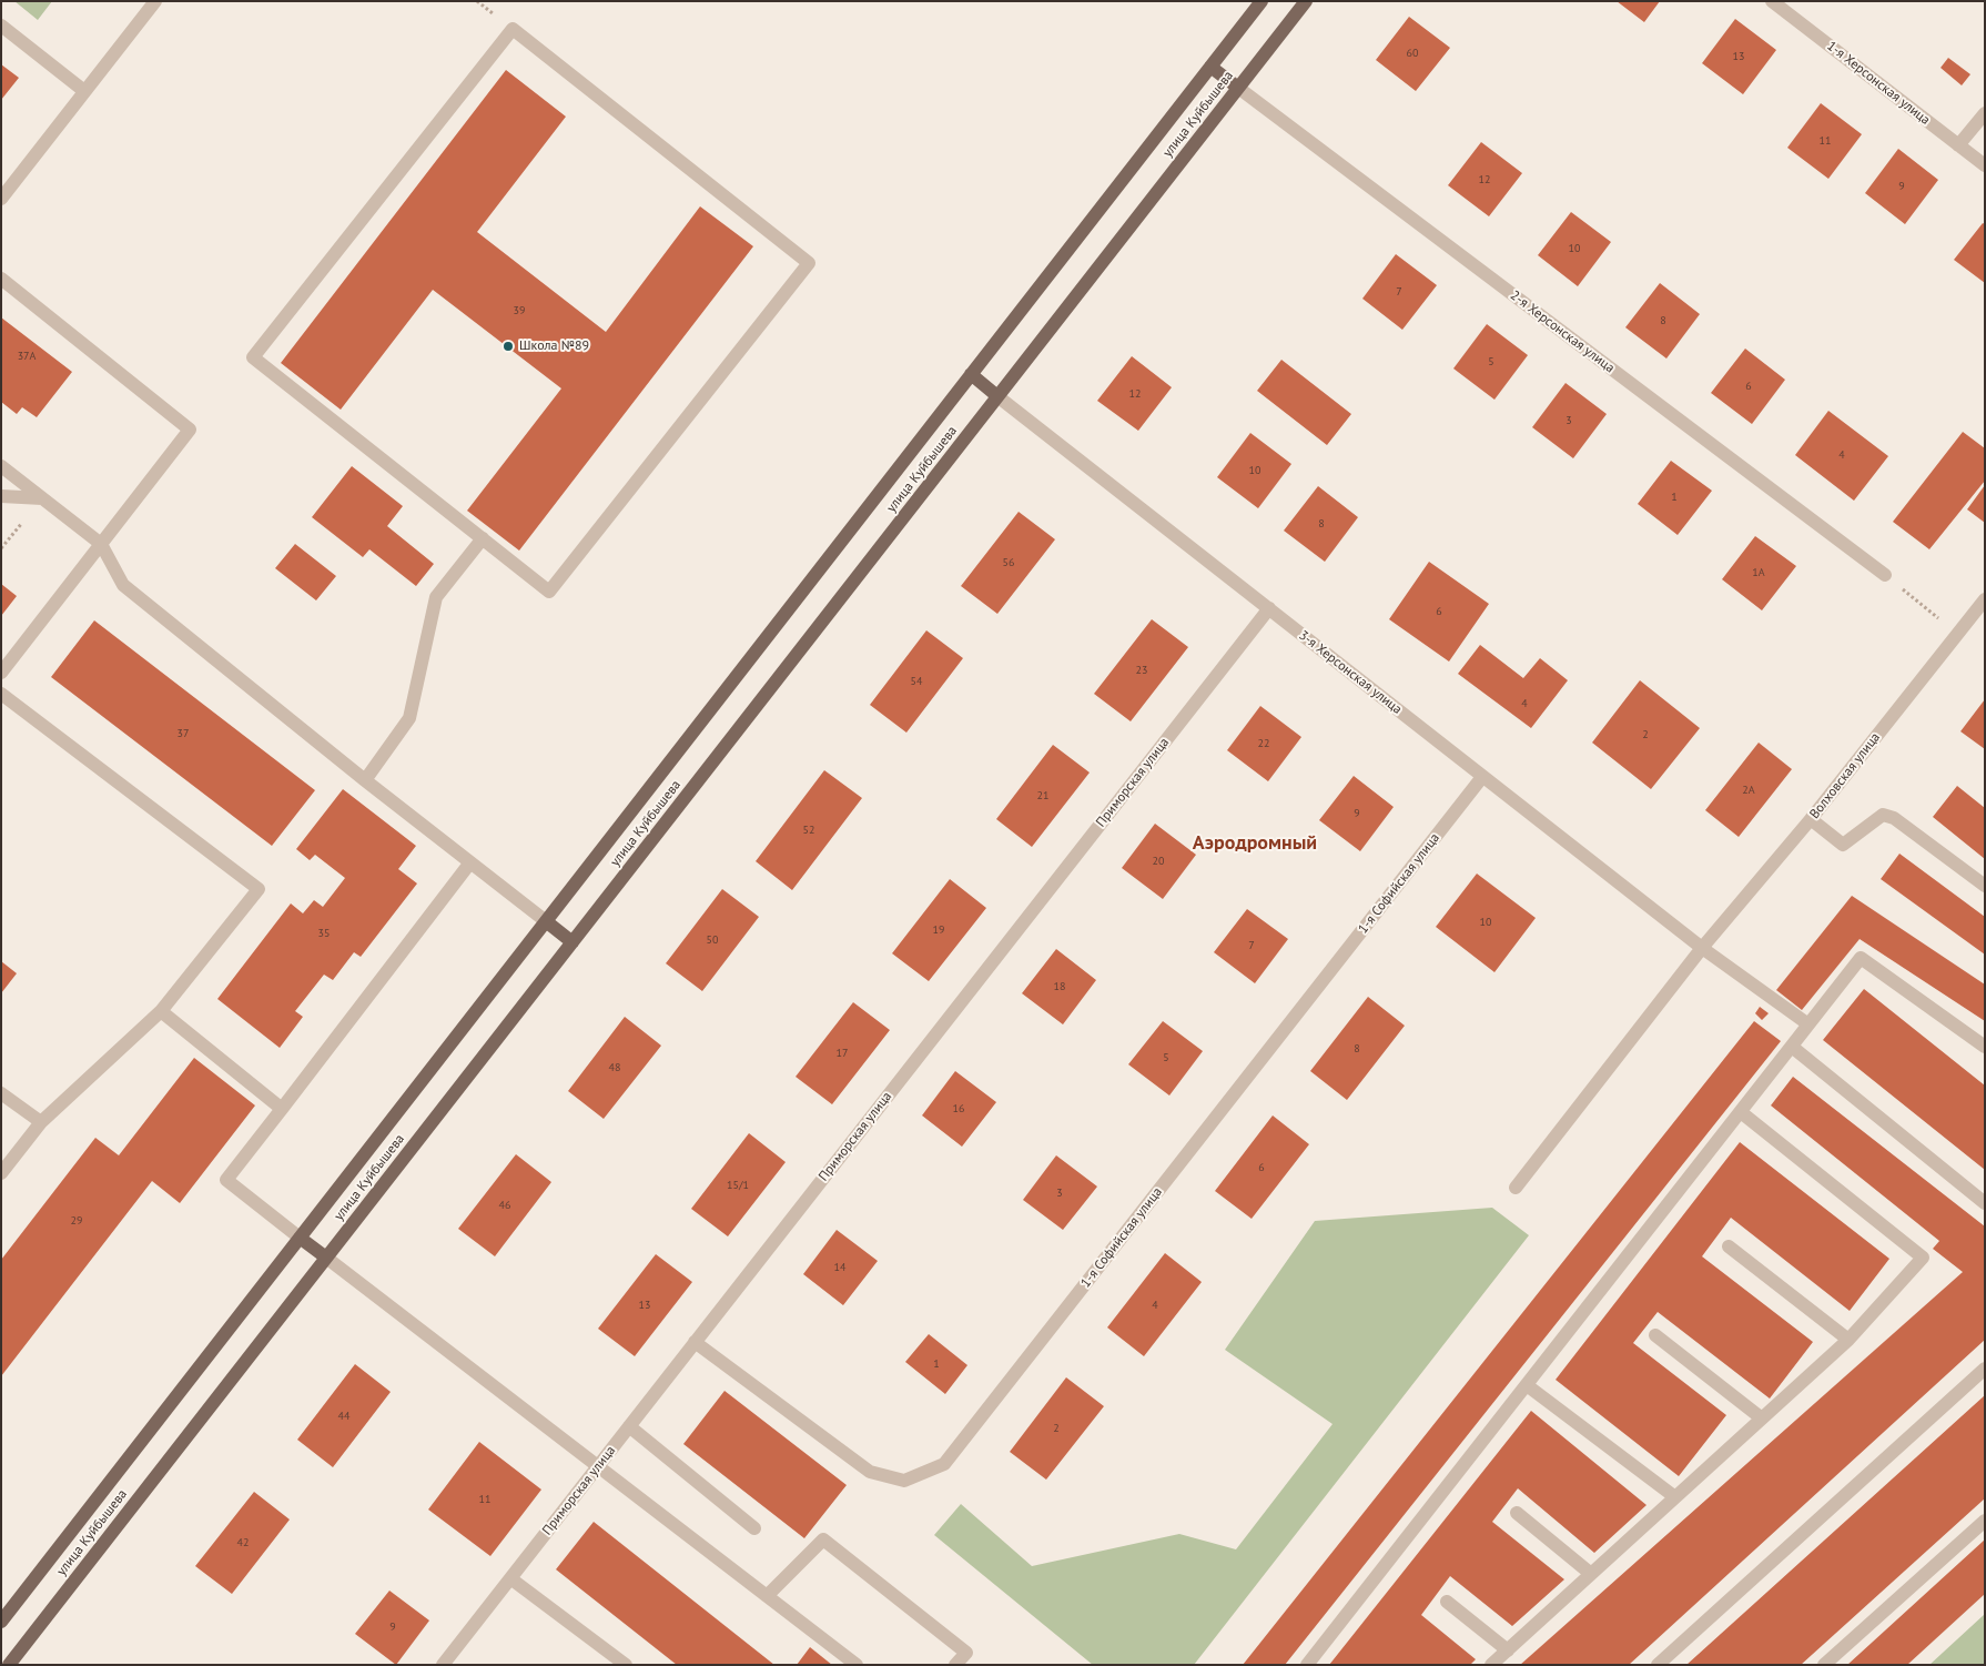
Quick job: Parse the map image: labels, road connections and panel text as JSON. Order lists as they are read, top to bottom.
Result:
{
  "streets": {
    "main road": ["улица Куйбышева"],
    "street": [
      "1-я Херсонская улица",
      "2-я Херсонская улица",
      "3-я Херсонская улица",
      "Волховская улица",
      "Приморская улица",
      "1-я Софийская улица"
    ]
  },
  "crossings": [
    ["улица Куйбышева", "2-я Херсонская улица"],
    ["улица Куйбышева", "3-я Херсонская улица"],
    ["3-я Херсонская улица", "Волховская улица"],
    ["3-я Херсонская улица", "Приморская улица"],
    ["3-я Херсонская улица", "1-я Софийская улица"],
    ["Приморская улица", "1-я Софийская улица"]
  ],
  "districts": ["Аэродромный"],
  "places": ["Школа №89"],
  "house_numbers": [
    "60",
    "13",
    "11",
    "12",
    "9",
    "10",
    "7",
    "39",
    "8",
    "37А",
    "5",
    "6",
    "12",
    "3",
    "4",
    "10",
    "1",
    "8",
    "56",
    "1А",
    "6",
    "23",
    "54",
    "4",
    "37",
    "2",
    "22",
    "2А",
    "21",
    "9",
    "52",
    "20",
    "10",
    "19",
    "35",
    "50",
    "7",
    "18",
    "8",
    "17",
    "5",
    "48",
    "16",
    "6",
    "15/1",
    "3",
    "46",
    "29",
    "14",
    "13",
    "4",
    "1",
    "44",
    "2",
    "11",
    "42",
    "9"
  ]
}
